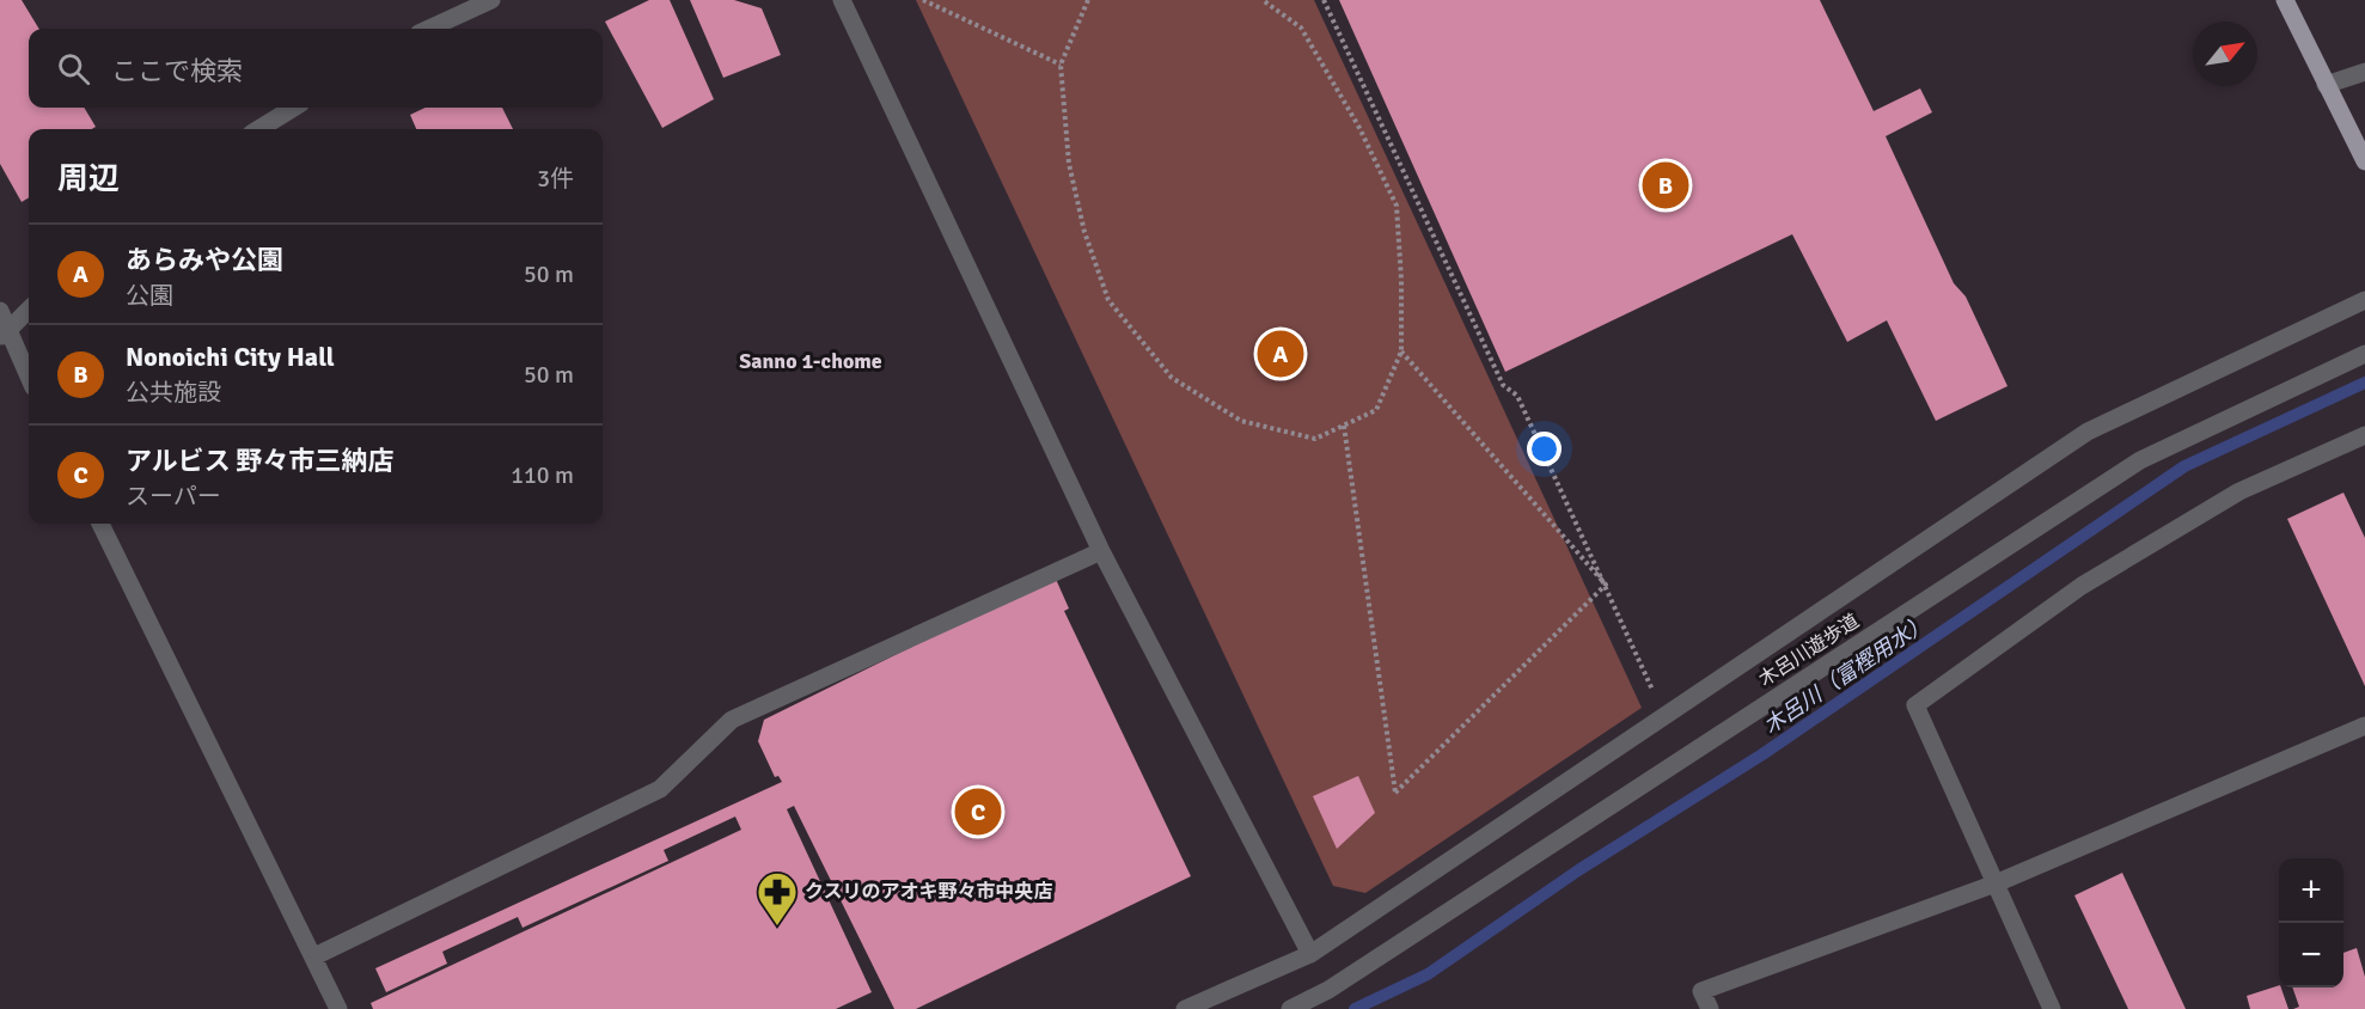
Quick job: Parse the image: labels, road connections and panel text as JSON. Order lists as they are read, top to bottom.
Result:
{
  "streets": {
    "street": ["木呂川遊歩道"]
  },
  "districts": ["Sanno 1-chome"],
  "water": ["木呂川（富樫用水）"],
  "places": {
    "pharmacy": ["クスリのアオキ野々市中央店"]
  },
  "north": "top right",
  "page": {
    "search": "ここで検索",
    "heading": ["周辺", "3件"],
    "pins": ["B", "A", "C"],
    "list": [
      {
        "mark": "A",
        "name": "あらみや公園",
        "note": "公園",
        "value": "50 m"
      },
      {
        "mark": "B",
        "name": "Nonoichi City Hall",
        "note": "公共施設",
        "value": "50 m"
      },
      {
        "mark": "C",
        "name": "アルビス 野々市三納店",
        "note": "スーパー",
        "value": "110 m"
      }
    ],
    "map_buttons": ["+", "−"]
  }
}
